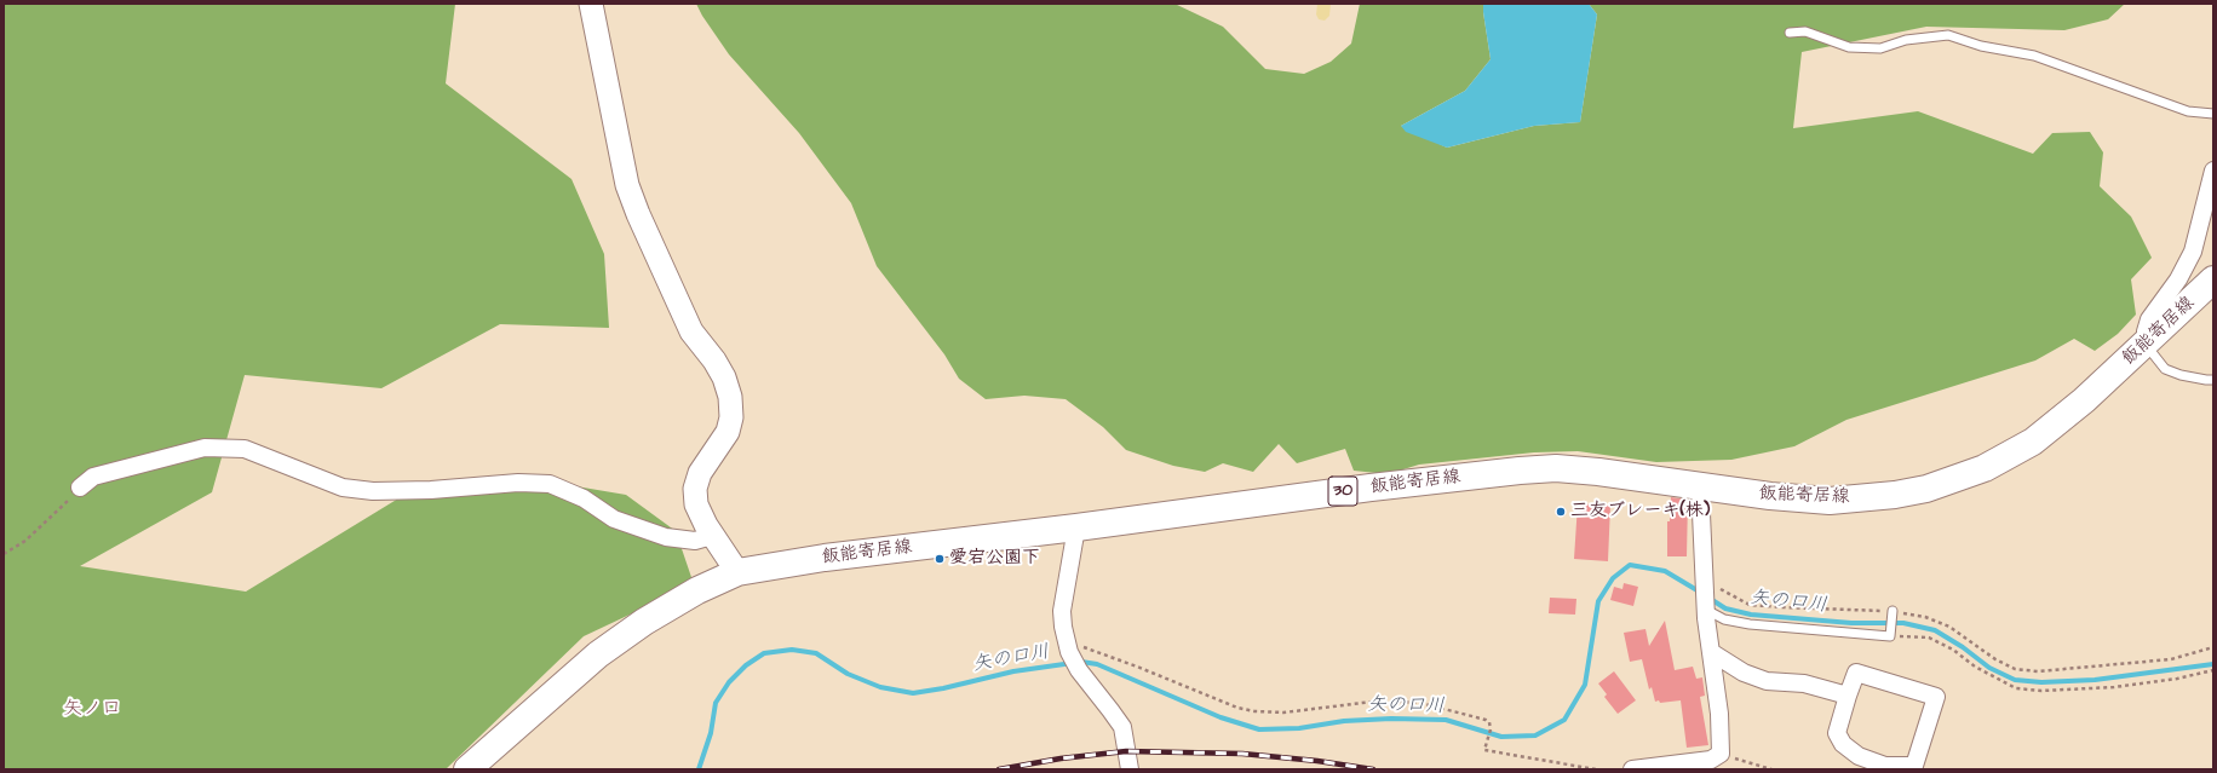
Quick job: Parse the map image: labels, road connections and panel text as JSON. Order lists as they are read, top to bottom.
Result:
{
  "streets": {
    "main road": ["飯能寄居線", "30"]
  },
  "districts": ["矢ノ口"],
  "water": ["矢の口川"],
  "places": ["三友ブレーキ(株)", "愛宕公園下"]
}
